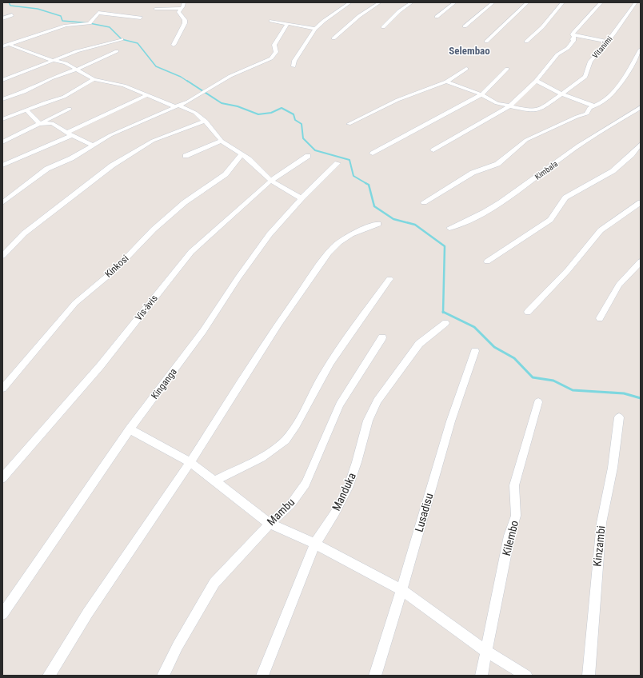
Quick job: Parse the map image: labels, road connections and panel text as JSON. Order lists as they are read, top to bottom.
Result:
{
  "streets": {
    "street": [
      "Vitanimi",
      "Kimbala",
      "Kinkosi",
      "Vis-àvis",
      "Kinganga",
      "Manduka",
      "Mambu",
      "Lusadisu",
      "Kilembo",
      "Kinzambi"
    ]
  },
  "districts": ["Selembao"]
}
